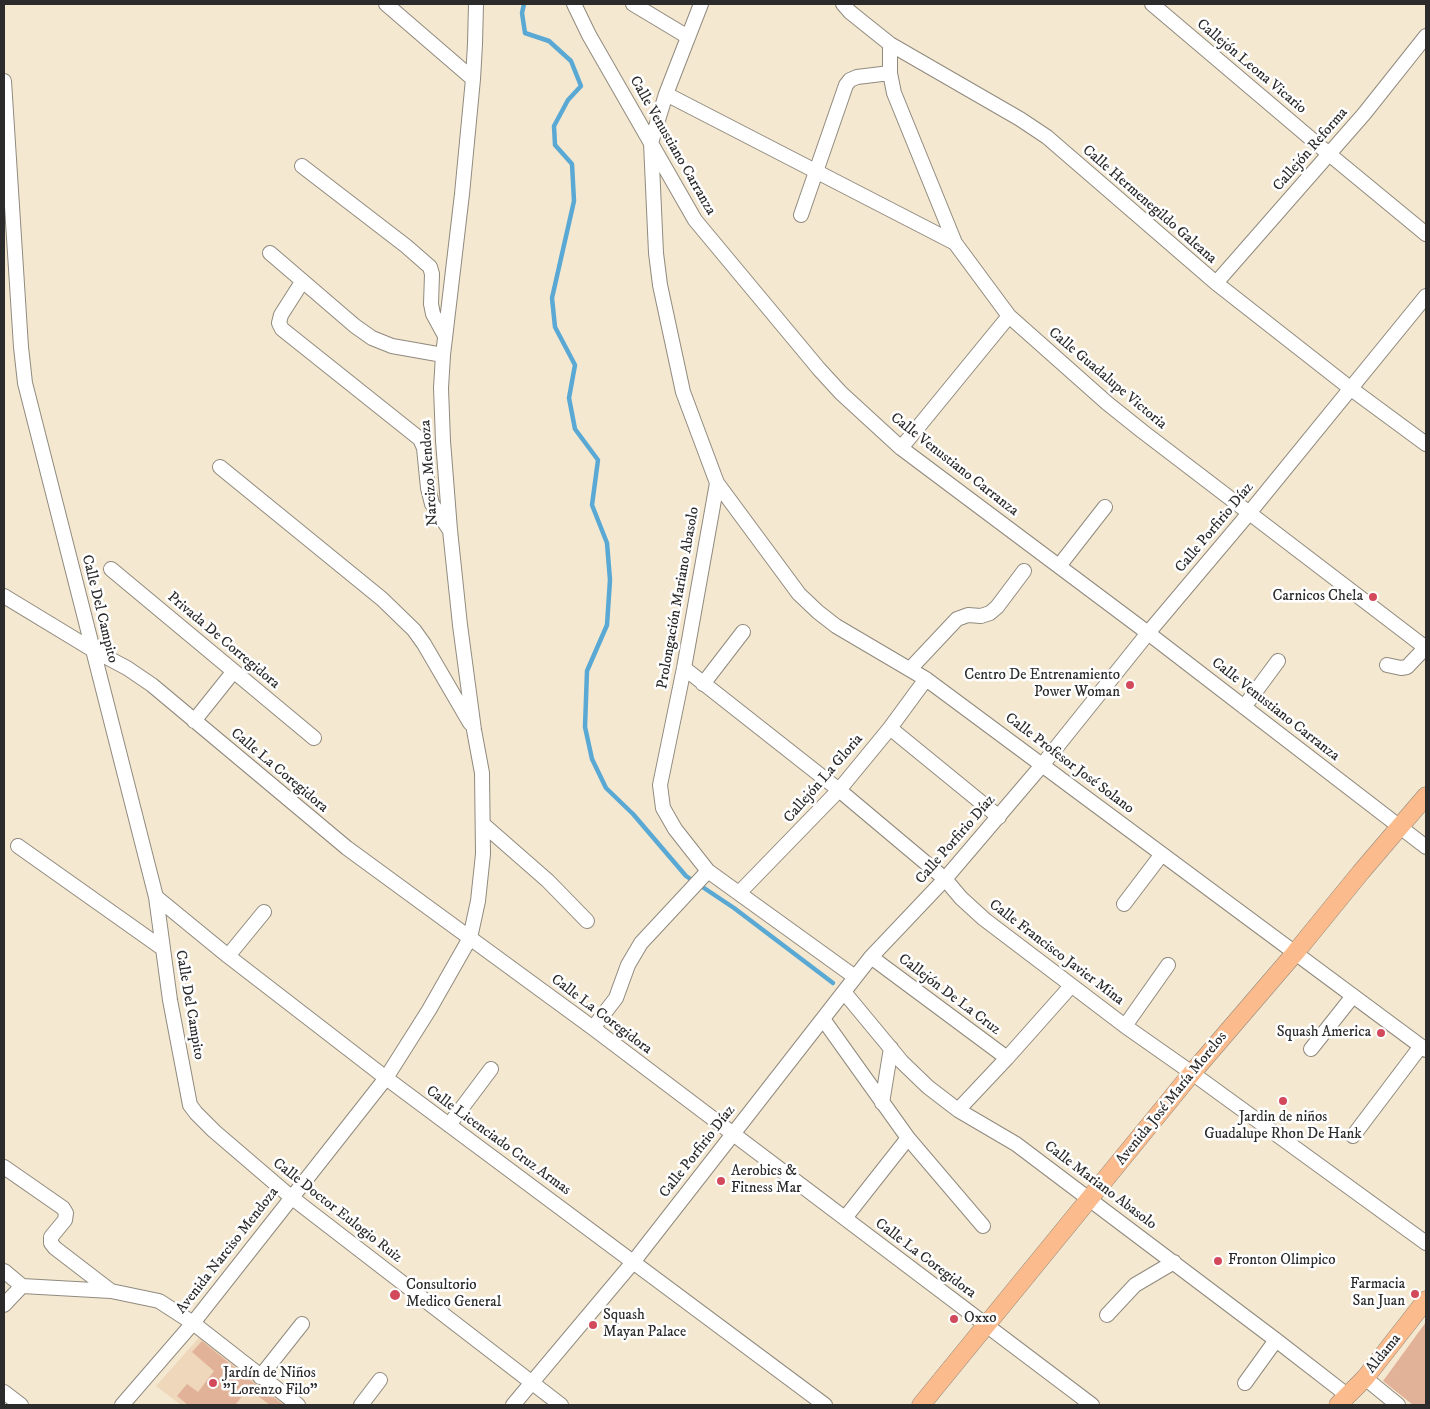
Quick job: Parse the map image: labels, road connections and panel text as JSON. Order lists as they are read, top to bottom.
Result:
{
  "streets": {
    "main road": ["Avenida José María Morelos", "Aldama"],
    "street": [
      "Callejón Leona Vicario",
      "Calle Venustiano Carranza",
      "Callejón Reforma",
      "Calle Hermenegildo Galeana",
      "Calle Guadalupe Victoria",
      "Narcizo Mendoza",
      "Calle Porfirio Díaz",
      "Prolongación Mariano Abasolo",
      "Calle Del Campito",
      "Privada De Corregidora",
      "Calle Profesor José Solano",
      "Calle La Coregidora",
      "Callejón La Gloria",
      "Calle Francisco Javier Mina",
      "Callejón De La Cruz",
      "Calle Licenciado Cruz Armas",
      "Calle Mariano Abasolo",
      "Calle Doctor Eulogio Ruiz",
      "Avenida Narciso Mendoza"
    ]
  },
  "crossings": [
    ["Callejón Leona Vicario", "Callejón Reforma"],
    ["Calle Venustiano Carranza", "Calle Porfirio Díaz"],
    ["Calle Venustiano Carranza", "Avenida José María Morelos"],
    ["Callejón Reforma", "Calle Hermenegildo Galeana"],
    ["Calle Hermenegildo Galeana", "Calle Guadalupe Victoria"],
    ["Calle Hermenegildo Galeana", "Calle Porfirio Díaz"],
    ["Calle Guadalupe Victoria", "Calle Porfirio Díaz"],
    ["Narcizo Mendoza", "Calle La Coregidora"],
    ["Narcizo Mendoza", "Avenida Narciso Mendoza"],
    ["Calle Porfirio Díaz", "Prolongación Mariano Abasolo"],
    ["Calle Porfirio Díaz", "Calle Profesor José Solano"],
    ["Calle Porfirio Díaz", "Calle La Coregidora"],
    ["Calle Porfirio Díaz", "Calle Francisco Javier Mina"],
    ["Calle Porfirio Díaz", "Callejón De La Cruz"],
    ["Calle Porfirio Díaz", "Calle Licenciado Cruz Armas"],
    ["Calle Porfirio Díaz", "Calle Mariano Abasolo"],
    ["Calle Porfirio Díaz", "Calle Doctor Eulogio Ruiz"],
    ["Prolongación Mariano Abasolo", "Calle Profesor José Solano"],
    ["Prolongación Mariano Abasolo", "Callejón La Gloria"],
    ["Prolongación Mariano Abasolo", "Calle Francisco Javier Mina"],
    ["Calle Del Campito", "Calle La Coregidora"],
    ["Calle Del Campito", "Calle Licenciado Cruz Armas"],
    ["Calle Del Campito", "Calle Doctor Eulogio Ruiz"],
    ["Calle Profesor José Solano", "Callejón La Gloria"],
    ["Calle Profesor José Solano", "Avenida José María Morelos"],
    ["Calle La Coregidora", "Avenida José María Morelos"],
    ["Calle La Coregidora", "Avenida Narciso Mendoza"],
    ["Callejón La Gloria", "Calle Francisco Javier Mina"],
    ["Calle Francisco Javier Mina", "Avenida José María Morelos"],
    ["Avenida José María Morelos", "Calle Mariano Abasolo"],
    ["Calle Licenciado Cruz Armas", "Avenida Narciso Mendoza"],
    ["Calle Mariano Abasolo", "Aldama"],
    ["Calle Doctor Eulogio Ruiz", "Avenida Narciso Mendoza"]
  ],
  "places": [
    "Carnicos Chela",
    "Centro De Entrenamiento Power Woman",
    "Squash America",
    "Jardin de niños Guadalupe Rhon De Hank",
    "Aerobics & Fitness Mar",
    "Fronton Olimpico",
    "Farmacia San Juan",
    "Consultorio Medico General",
    "Oxxo",
    "Squash Mayan Palace",
    "Jardín de Niños \"Lorenzo Filo\""
  ]
}
